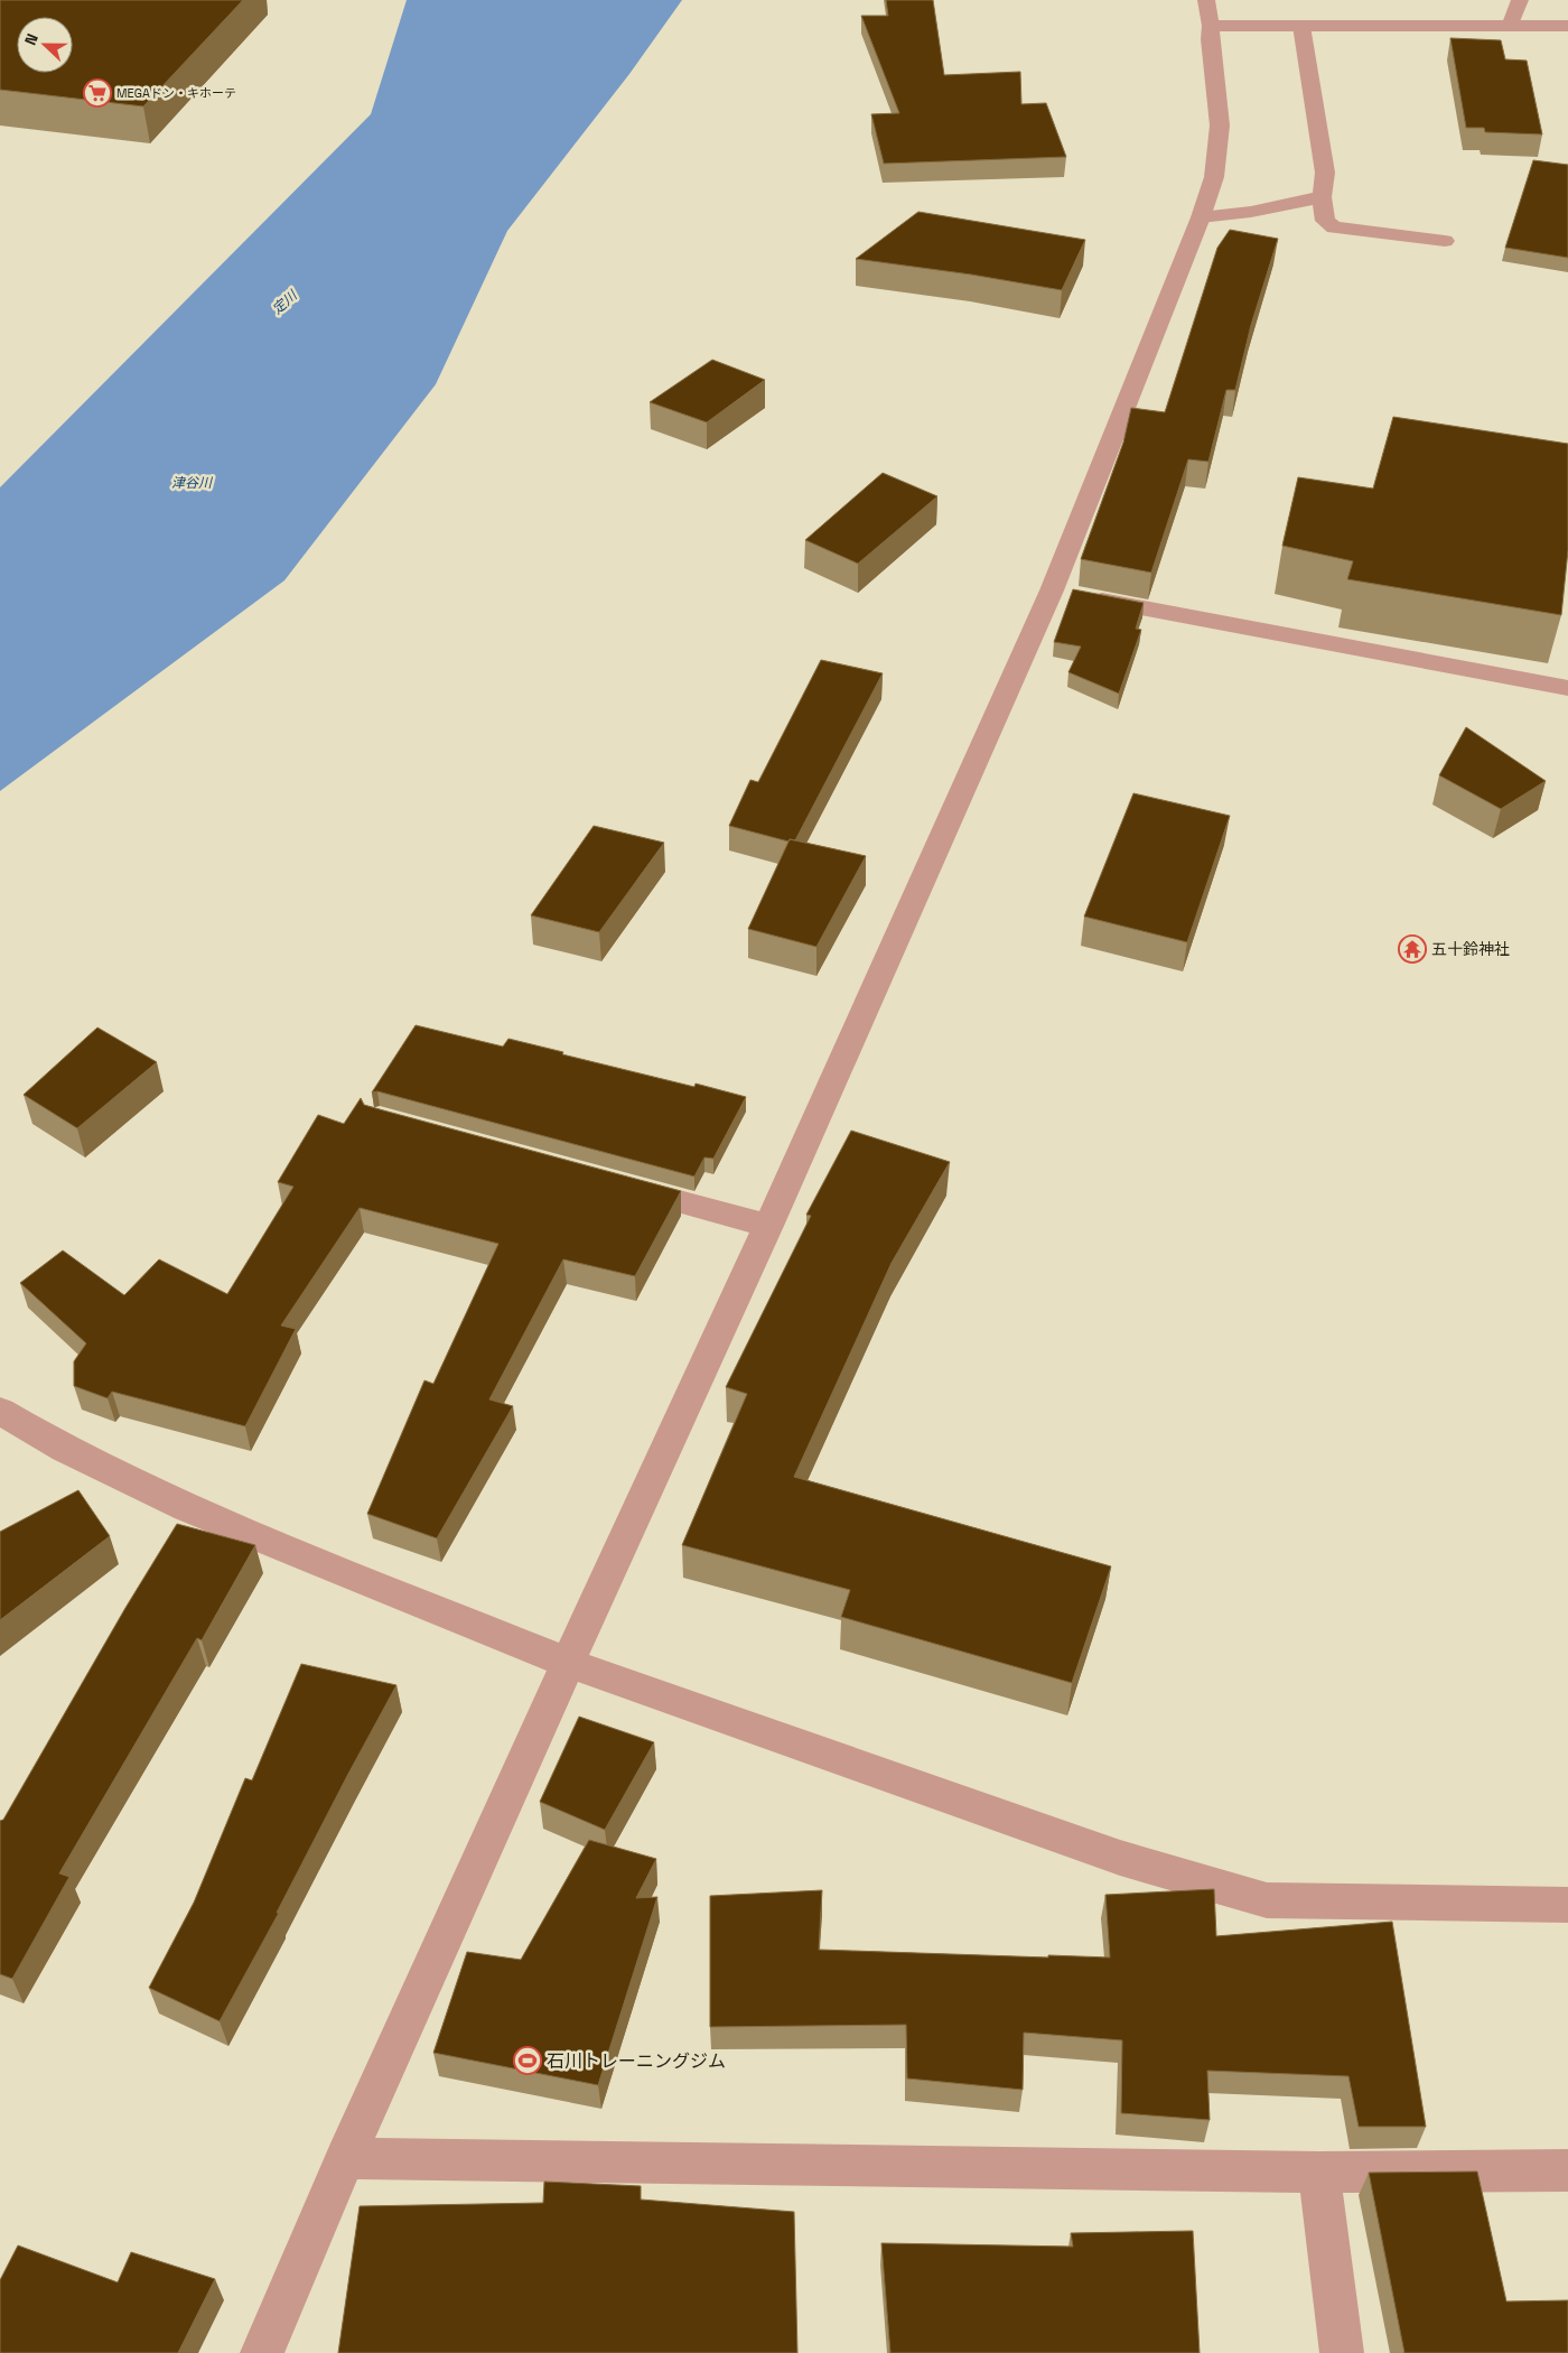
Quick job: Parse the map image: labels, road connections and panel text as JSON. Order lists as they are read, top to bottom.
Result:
{
  "water": ["定川", "津谷川"],
  "places": {
    "supermarket": ["MEGAドン・キホーテ"],
    "temple": ["五十鈴神社"],
    "sports": ["石川トレーニングジム"]
  },
  "north": "left"
}
